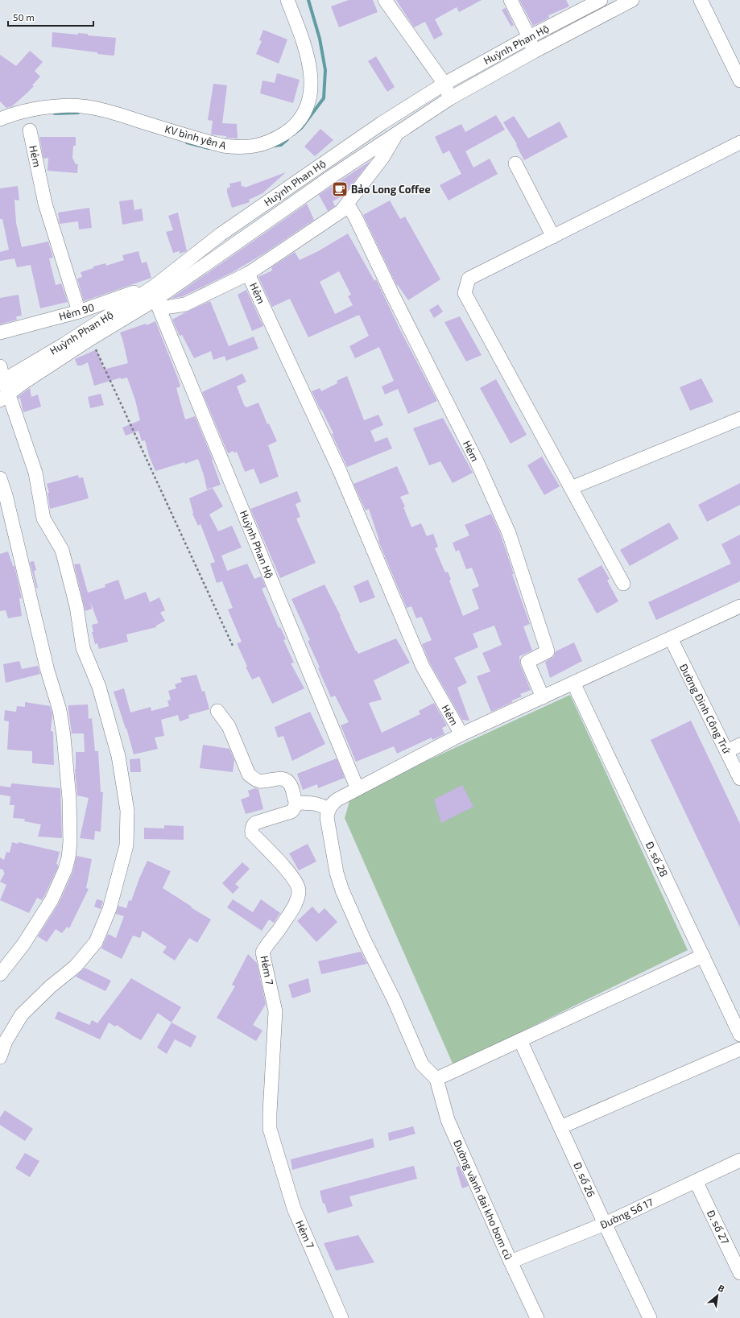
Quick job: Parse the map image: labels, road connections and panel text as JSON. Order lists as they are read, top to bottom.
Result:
{
  "streets": {
    "street": [
      "Huỳnh Phan Hộ",
      "KV bình yên A",
      "Hẻm",
      "Hẻm 90",
      "Đường Đinh Công Trứ",
      "Đ. số 28",
      "Hẻm 7",
      "Đ. số 26",
      "Đường vành đai kho bom cũ",
      "Đường Số 17",
      "Đ. số 27"
    ]
  },
  "crossings": [
    ["Huỳnh Phan Hộ", "Hẻm 90"],
    ["Hẻm", "Hẻm 90"],
    ["Đ. số 26", "Đường Số 17"],
    ["Đường vành đai kho bom cũ", "Đường Số 17"],
    ["Đường Số 17", "Đ. số 27"]
  ],
  "places": {
    "cafe": ["Bảo Long Coffee"]
  },
  "scale_bar": "50 m",
  "north": "top right"
}
